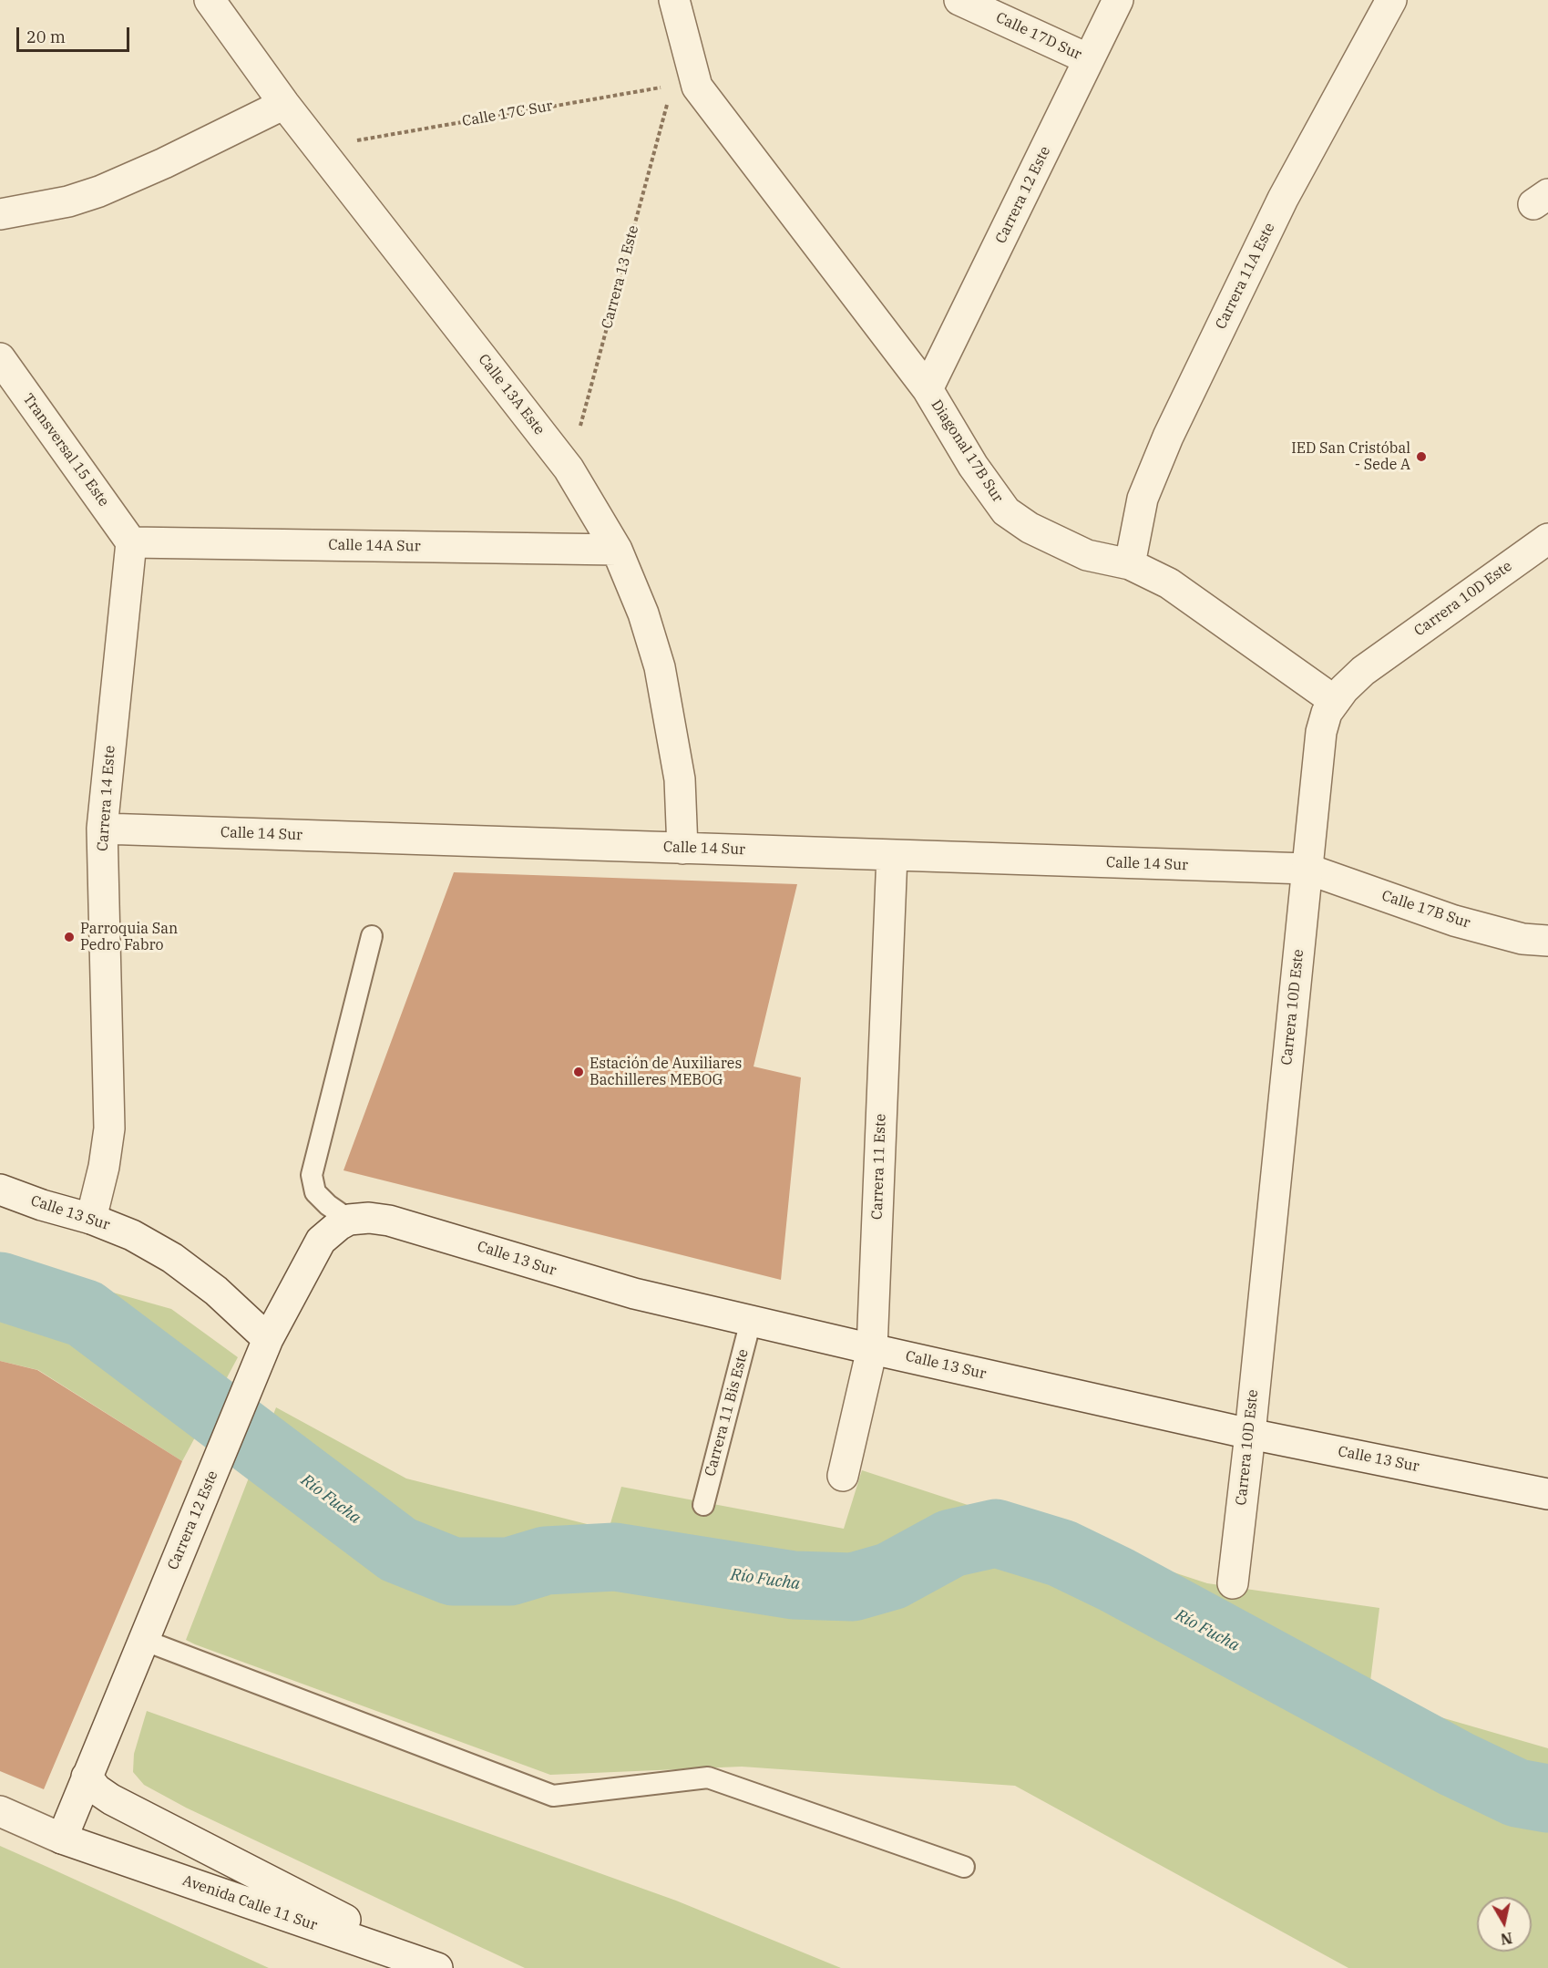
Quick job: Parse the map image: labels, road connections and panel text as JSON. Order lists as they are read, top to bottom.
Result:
{
  "streets": {
    "street": [
      "Calle 17D Sur",
      "Carrera 12 Este",
      "Carrera 11A Este",
      "Calle 13A Este",
      "Transversal 15 Este",
      "Diagonal 17B Sur",
      "Calle 14A Sur",
      "Carrera 10D Este",
      "Carrera 14 Este",
      "Calle 14 Sur",
      "Calle 17B Sur",
      "Carrera 11 Este",
      "Calle 13 Sur",
      "Avenida Calle 11 Sur"
    ],
    "lane": ["Carrera 11 Bis Este"],
    "path": ["Calle 17C Sur", "Carrera 13 Este"]
  },
  "crossings": [
    ["Calle 17D Sur", "Carrera 12 Este"],
    ["Calle 17C Sur", "Carrera 13 Este"],
    ["Calle 17C Sur", "Calle 13A Este"],
    ["Calle 17C Sur", "Diagonal 17B Sur"],
    ["Carrera 12 Este", "Diagonal 17B Sur"],
    ["Carrera 12 Este", "Calle 13 Sur"],
    ["Carrera 12 Este", "Avenida Calle 11 Sur"],
    ["Carrera 11A Este", "Diagonal 17B Sur"],
    ["Carrera 13 Este", "Calle 13A Este"],
    ["Carrera 13 Este", "Diagonal 17B Sur"],
    ["Calle 13A Este", "Calle 14A Sur"],
    ["Calle 13A Este", "Calle 14 Sur"],
    ["Transversal 15 Este", "Calle 14A Sur"],
    ["Transversal 15 Este", "Carrera 14 Este"],
    ["Diagonal 17B Sur", "Carrera 10D Este"],
    ["Calle 14A Sur", "Carrera 14 Este"],
    ["Carrera 10D Este", "Calle 14 Sur"],
    ["Carrera 10D Este", "Calle 17B Sur"],
    ["Carrera 10D Este", "Calle 13 Sur"],
    ["Carrera 14 Este", "Calle 14 Sur"],
    ["Carrera 14 Este", "Calle 13 Sur"],
    ["Calle 14 Sur", "Calle 17B Sur"],
    ["Calle 14 Sur", "Carrera 11 Este"],
    ["Carrera 11 Este", "Calle 13 Sur"],
    ["Calle 13 Sur", "Carrera 11 Bis Este"]
  ],
  "water": ["Río Fucha"],
  "places": ["IED San Cristóbal - Sede A", "Parroquia San Pedro Fabro", "Estación de Auxiliares Bachilleres MEBOG"],
  "scale_bar": "20 m",
  "north": "bottom"
}
